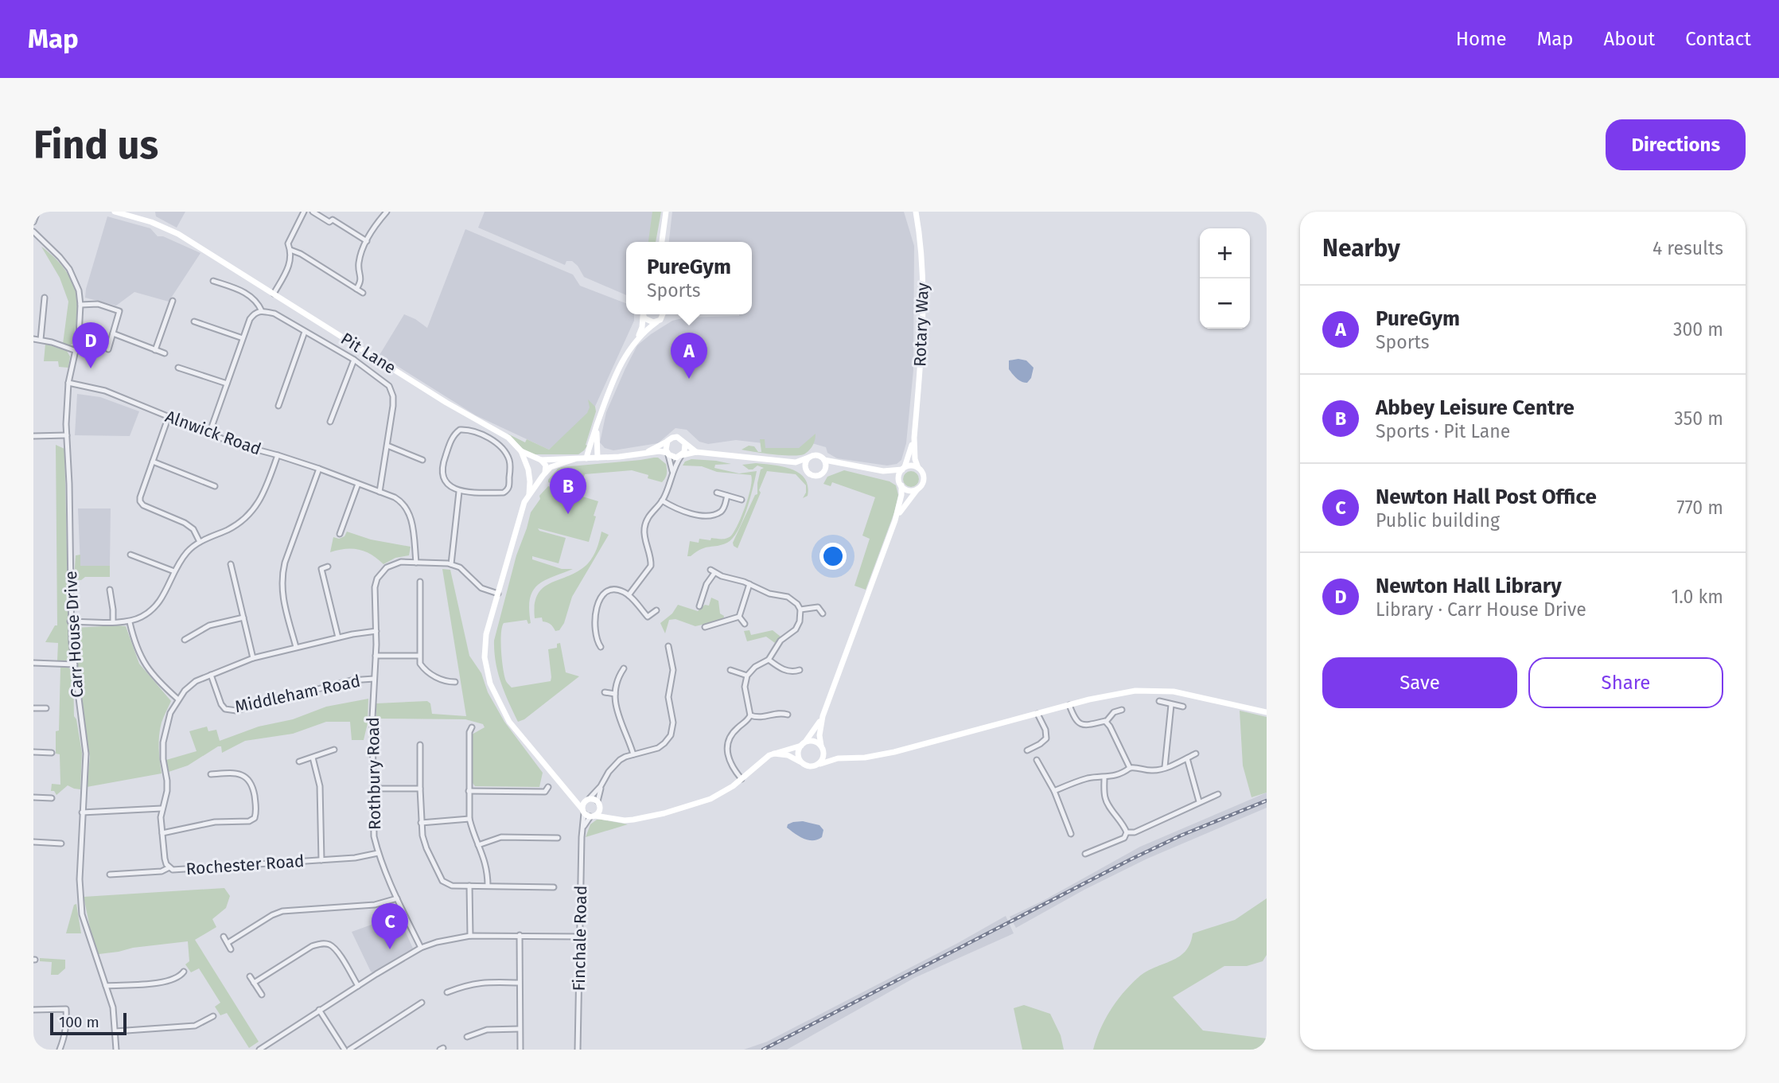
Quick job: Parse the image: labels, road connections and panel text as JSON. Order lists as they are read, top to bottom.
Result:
{
  "streets": {
    "street": [
      "Rotary Way",
      "Pit Lane",
      "Alnwick Road",
      "Carr House Drive",
      "Middleham Road",
      "Rothbury Road",
      "Rochester Road",
      "Finchale Road"
    ]
  },
  "crossings": [
    ["Alnwick Road", "Carr House Drive"],
    ["Alnwick Road", "Rothbury Road"],
    ["Middleham Road", "Rothbury Road"],
    ["Rothbury Road", "Rochester Road"]
  ],
  "scale_bar": "100 m",
  "page": {
    "header": "Map",
    "nav": [
      "Home",
      "Map",
      "About",
      "Contact"
    ],
    "buttons": [
      "Directions",
      ["Save", "Share"]
    ],
    "title": "Find us",
    "heading": ["Nearby", "4 results"],
    "map_buttons": ["+", "−"],
    "popup": ["PureGym", "Sports"],
    "list": [
      {
        "mark": "A",
        "name": "PureGym",
        "note": "Sports",
        "value": "300 m"
      },
      {
        "mark": "B",
        "name": "Abbey Leisure Centre",
        "note": "Sports · Pit Lane",
        "value": "350 m"
      },
      {
        "mark": "C",
        "name": "Newton Hall Post Office",
        "note": "Public building",
        "value": "770 m"
      },
      {
        "mark": "D",
        "name": "Newton Hall Library",
        "note": "Library · Carr House Drive",
        "value": "1.0 km"
      }
    ],
    "pins": [
      "D",
      "A",
      "B",
      "C"
    ],
    "scale": "100 m"
  }
}
